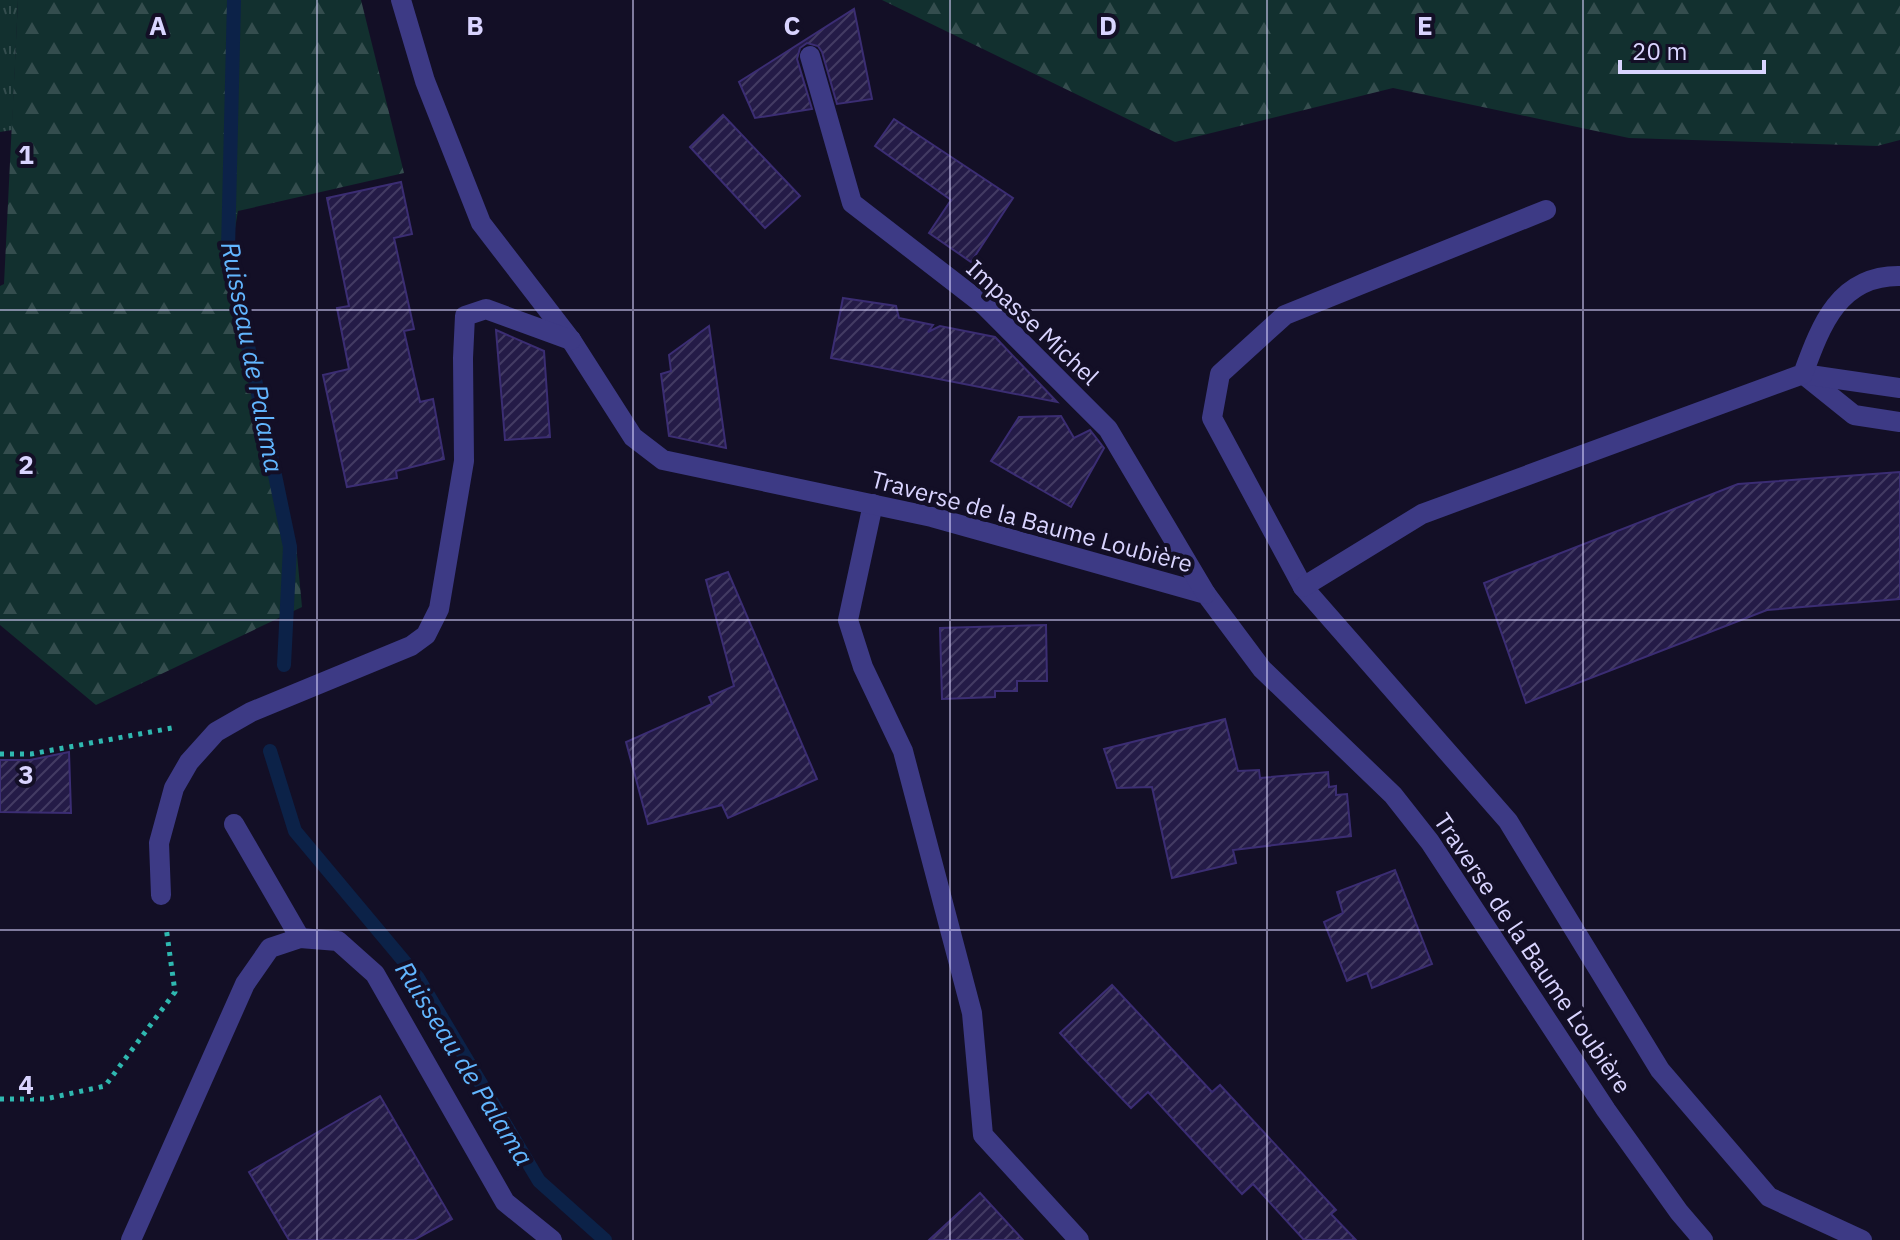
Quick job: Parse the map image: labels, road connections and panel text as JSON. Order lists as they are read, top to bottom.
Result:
{
  "streets": {
    "street": ["Impasse Michel", "Traverse de la Baume Loubière"]
  },
  "crossings": [
    ["Impasse Michel", "Traverse de la Baume Loubière"]
  ],
  "water": ["Ruisseau de Palama"],
  "scale_bar": "20 m",
  "grid": {
    "columns": [
      "A",
      "B",
      "C",
      "D",
      "E"
    ],
    "rows": [
      "1",
      "2",
      "3",
      "4"
    ]
  }
}
